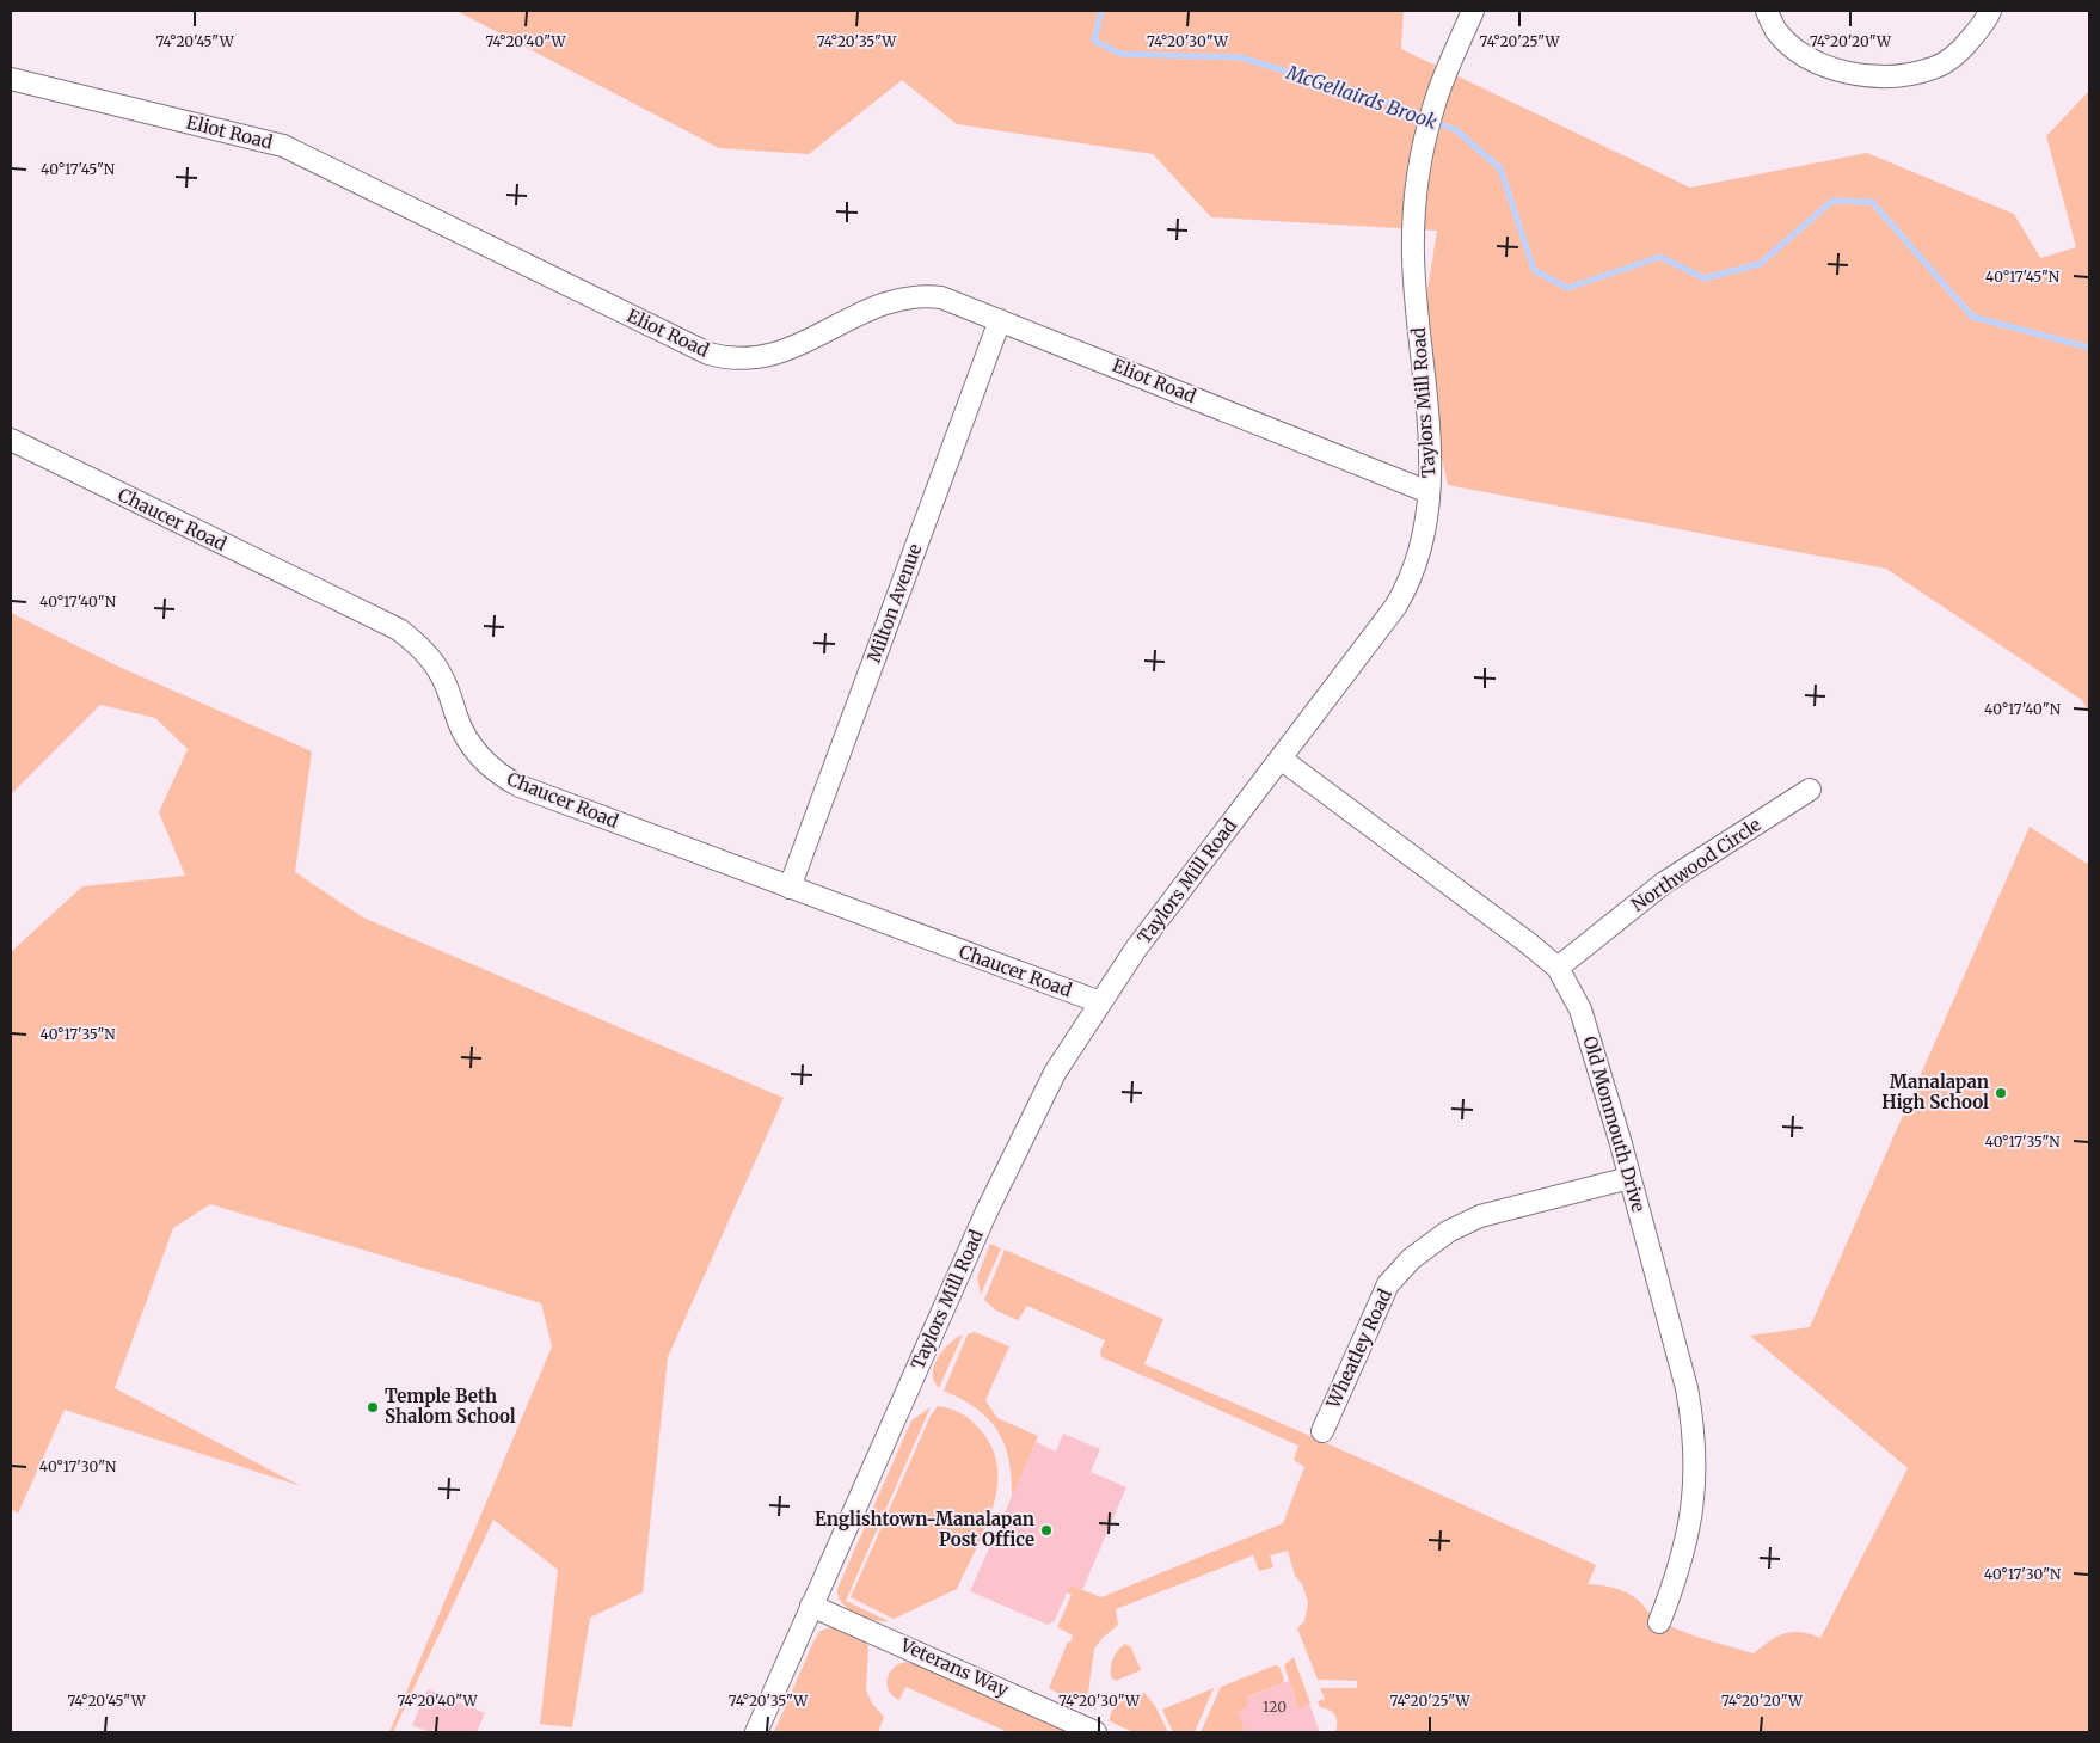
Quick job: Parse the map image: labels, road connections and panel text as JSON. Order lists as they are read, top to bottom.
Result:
{
  "streets": {
    "street": [
      "Eliot Road",
      "Taylors Mill Road",
      "Chaucer Road",
      "Milton Avenue",
      "Northwood Circle",
      "Old Monmouth Drive",
      "Wheatley Road",
      "Veterans Way"
    ]
  },
  "crossings": [
    ["Eliot Road", "Taylors Mill Road"],
    ["Eliot Road", "Milton Avenue"],
    ["Taylors Mill Road", "Chaucer Road"],
    ["Taylors Mill Road", "Old Monmouth Drive"],
    ["Taylors Mill Road", "Veterans Way"],
    ["Chaucer Road", "Milton Avenue"],
    ["Northwood Circle", "Old Monmouth Drive"],
    ["Old Monmouth Drive", "Wheatley Road"]
  ],
  "water": ["McGellairds Brook"],
  "places": ["Manalapan High School", "Temple Beth Shalom School", "Englishtown-Manalapan Post Office"],
  "house_numbers": ["120"],
  "coordinates": [
    "74°20'45\"W",
    "74°20'40\"W",
    "74°20'35\"W",
    "74°20'30\"W",
    "74°20'25\"W",
    "74°20'20\"W",
    "40°17'45\"N",
    "40°17'40\"N",
    "40°17'35\"N",
    "40°17'30\"N"
  ]
}
